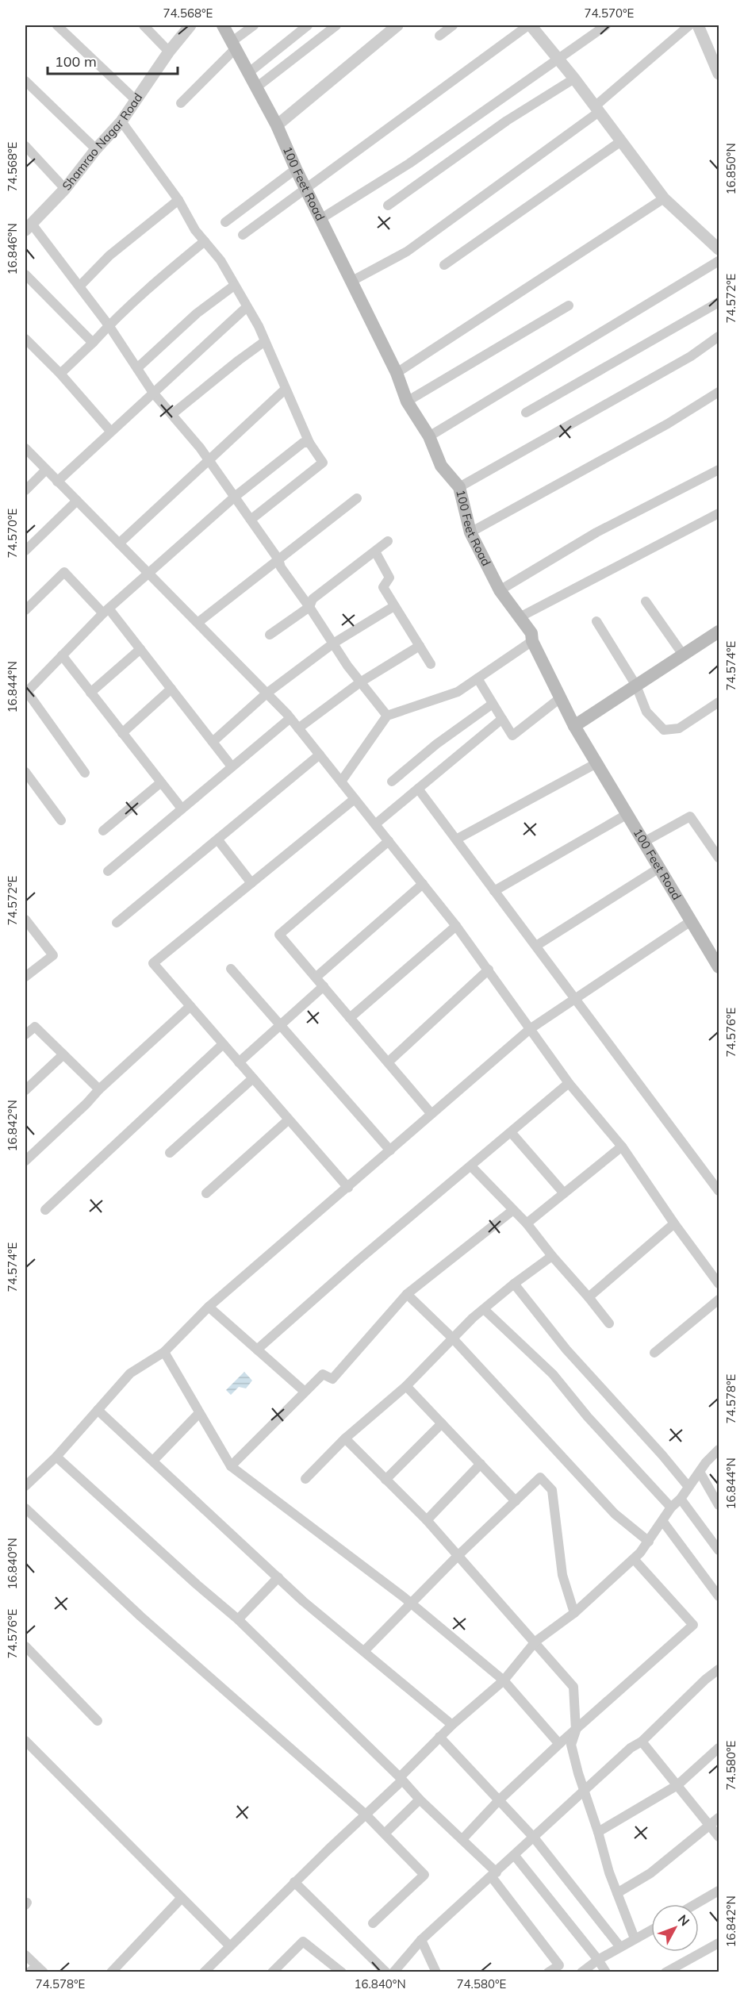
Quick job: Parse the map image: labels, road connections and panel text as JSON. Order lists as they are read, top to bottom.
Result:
{
  "streets": {
    "main road": ["100 Feet Road"],
    "street": ["Shamrao Nagar Road"]
  },
  "scale_bar": "100 m",
  "north": "top right",
  "coordinates": [
    "74.568°E",
    "74.570°E",
    "16.850°N",
    "16.846°N",
    "74.572°E",
    "74.574°E",
    "16.844°N",
    "74.576°E",
    "16.842°N",
    "74.578°E",
    "16.840°N",
    "74.580°E"
  ]
}
